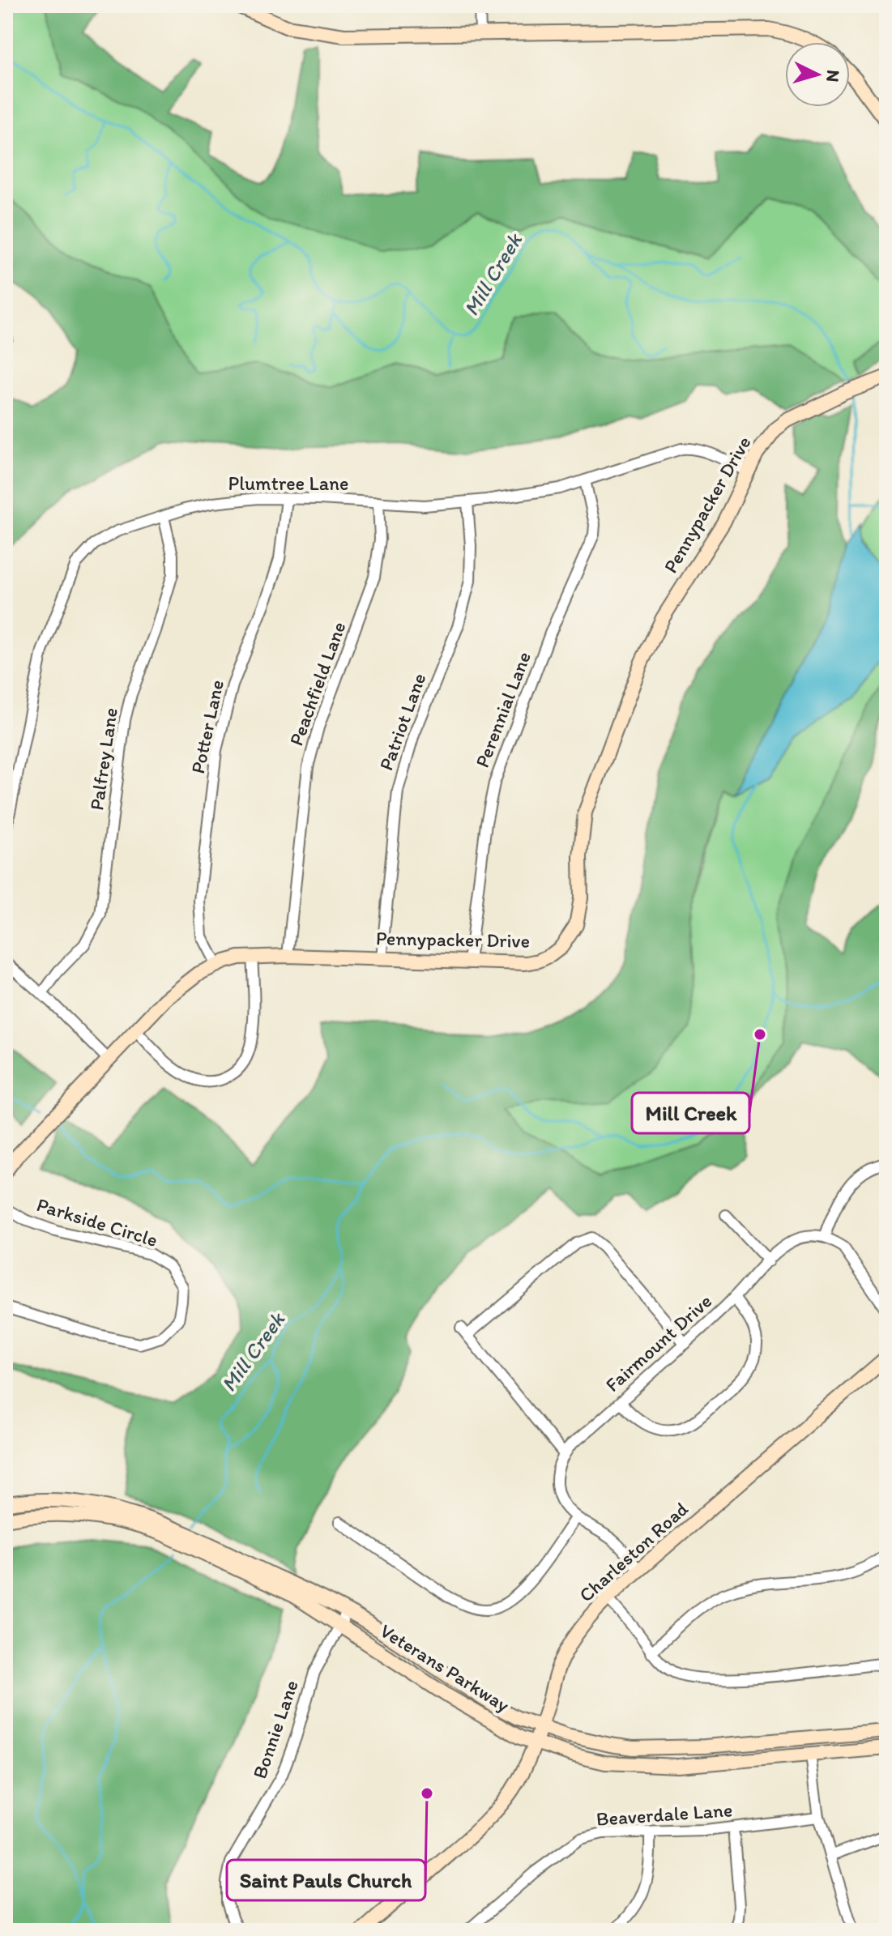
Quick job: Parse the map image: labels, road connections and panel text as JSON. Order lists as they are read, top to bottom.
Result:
{
  "streets": {
    "street": [
      "Plumtree Lane",
      "Pennypacker Drive",
      "Peachfield Lane",
      "Perennial Lane",
      "Patriot Lane",
      "Potter Lane",
      "Palfrey Lane",
      "Parkside Circle",
      "Fairmount Drive",
      "Charleston Road",
      "Veterans Parkway",
      "Bonnie Lane",
      "Beaverdale Lane"
    ]
  },
  "crossings": [
    ["Plumtree Lane", "Pennypacker Drive"],
    ["Plumtree Lane", "Peachfield Lane"],
    ["Plumtree Lane", "Perennial Lane"],
    ["Plumtree Lane", "Patriot Lane"],
    ["Plumtree Lane", "Potter Lane"],
    ["Plumtree Lane", "Palfrey Lane"],
    ["Pennypacker Drive", "Peachfield Lane"],
    ["Pennypacker Drive", "Perennial Lane"],
    ["Pennypacker Drive", "Patriot Lane"],
    ["Pennypacker Drive", "Potter Lane"],
    ["Charleston Road", "Veterans Parkway"],
    ["Veterans Parkway", "Bonnie Lane"]
  ],
  "water": ["Mill Creek"],
  "places": ["Mill Creek", "Saint Pauls Church"],
  "north": "right"
}
